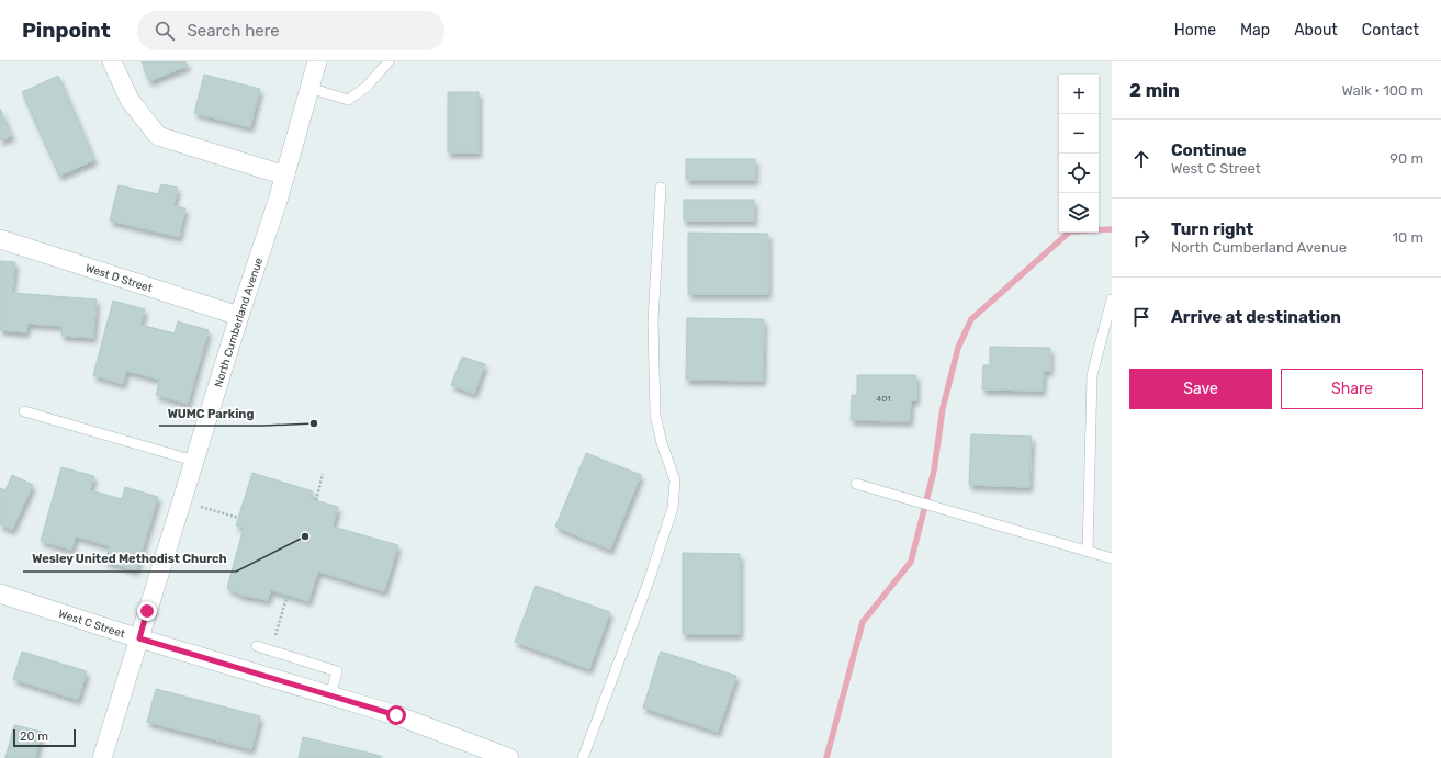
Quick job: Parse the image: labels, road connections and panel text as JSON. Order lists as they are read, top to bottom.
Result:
{
  "streets": {
    "street": ["West D Street", "North Cumberland Avenue", "West C Street"]
  },
  "crossings": [
    ["West D Street", "North Cumberland Avenue"],
    ["North Cumberland Avenue", "West C Street"]
  ],
  "places": ["WUMC Parking", "Wesley United Methodist Church"],
  "house_numbers": ["401"],
  "scale_bar": "20 m",
  "page": {
    "header": "Pinpoint",
    "search": "Search here",
    "nav": [
      "Home",
      "Map",
      "About",
      "Contact"
    ],
    "heading": ["2 min", "Walk · 100 m"],
    "map_buttons": ["+", "−"],
    "list": [
      ["Continue", "West C Street", "90 m"],
      ["Turn right", "North Cumberland Avenue", "10 m"],
      "Arrive at destination"
    ],
    "buttons": ["Save", "Share"],
    "scale": "20 m"
  }
}
